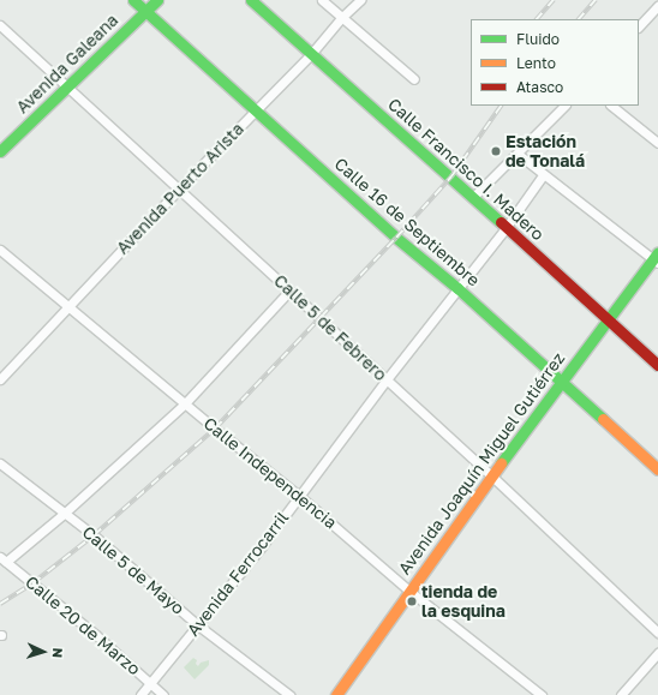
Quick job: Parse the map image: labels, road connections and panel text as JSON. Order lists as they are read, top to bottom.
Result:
{
  "streets": {
    "main road": [
      "Avenida Galeana",
      "Calle Francisco I. Madero",
      "Calle 16 de Septiembre",
      "Avenida Joaquín Miguel Gutiérrez"
    ],
    "street": [
      "Avenida Puerto Arista",
      "Calle 5 de Febrero",
      "Calle Independencia",
      "Calle 5 de Mayo",
      "Avenida Ferrocarril",
      "Calle 20 de Marzo"
    ]
  },
  "crossings": [
    ["Avenida Galeana", "Calle 16 de Septiembre"],
    ["Avenida Galeana", "Calle 5 de Febrero"],
    ["Calle Francisco I. Madero", "Avenida Puerto Arista"],
    ["Calle Francisco I. Madero", "Avenida Joaquín Miguel Gutiérrez"],
    ["Calle Francisco I. Madero", "Avenida Ferrocarril"],
    ["Avenida Puerto Arista", "Calle 16 de Septiembre"],
    ["Avenida Puerto Arista", "Calle 5 de Febrero"],
    ["Avenida Puerto Arista", "Calle Independencia"],
    ["Calle 16 de Septiembre", "Avenida Joaquín Miguel Gutiérrez"],
    ["Calle 16 de Septiembre", "Avenida Ferrocarril"],
    ["Calle 5 de Febrero", "Avenida Joaquín Miguel Gutiérrez"],
    ["Calle 5 de Febrero", "Avenida Ferrocarril"],
    ["Avenida Joaquín Miguel Gutiérrez", "Calle Independencia"],
    ["Calle Independencia", "Avenida Ferrocarril"],
    ["Calle 5 de Mayo", "Avenida Ferrocarril"],
    ["Avenida Ferrocarril", "Calle 20 de Marzo"]
  ],
  "places": ["Estación de Tonalá", "tienda de la esquina"],
  "legend": ["Fluido", "Lento", "Atasco"],
  "north": "right"
}
